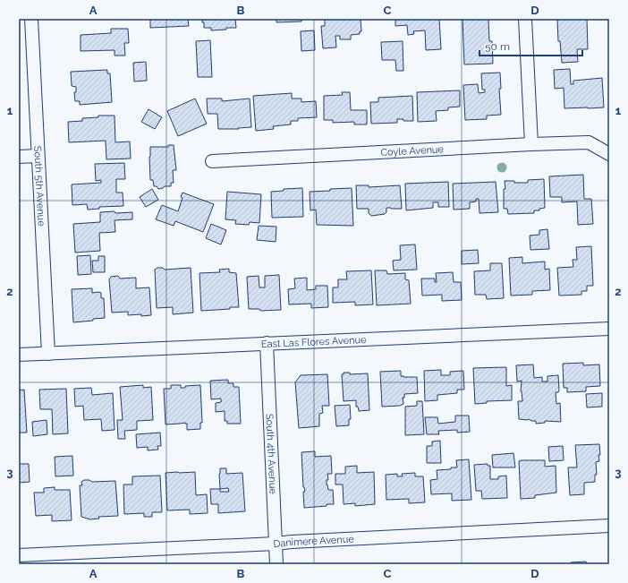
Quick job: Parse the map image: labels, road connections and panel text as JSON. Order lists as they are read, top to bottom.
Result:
{
  "streets": {
    "street": [
      "Coyle Avenue",
      "South 5th Avenue",
      "East Las Flores Avenue",
      "South 4th Avenue",
      "Danimere Avenue"
    ]
  },
  "crossings": [
    ["South 5th Avenue", "East Las Flores Avenue"],
    ["East Las Flores Avenue", "South 4th Avenue"],
    ["South 4th Avenue", "Danimere Avenue"]
  ],
  "scale_bar": "50 m",
  "grid": {
    "columns": [
      "A",
      "B",
      "C",
      "D"
    ],
    "rows": ["1", "2", "3"]
  }
}
